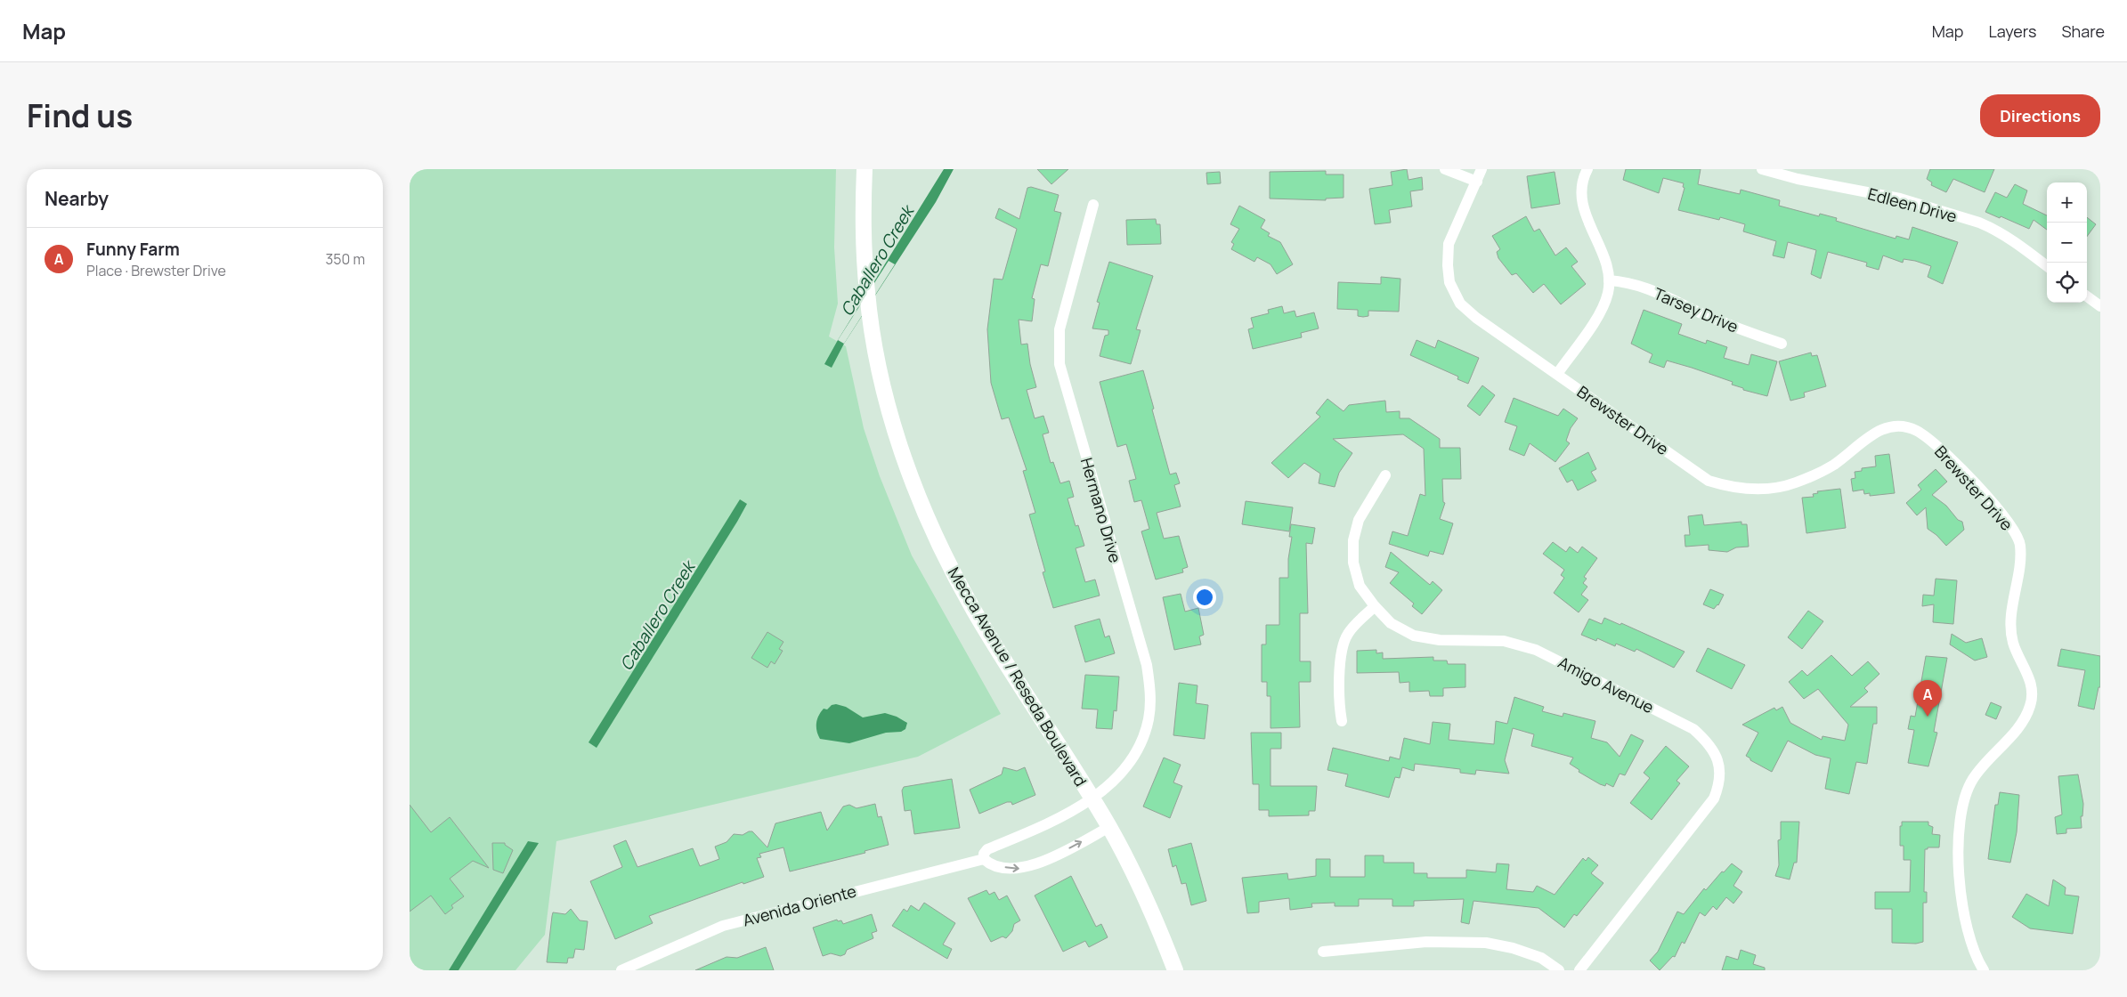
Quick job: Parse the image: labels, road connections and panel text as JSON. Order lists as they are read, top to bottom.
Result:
{
  "streets": {
    "main road": ["Mecca Avenue / Reseda Boulevard"],
    "street": [
      "Edleen Drive",
      "Tarsey Drive",
      "Brewster Drive",
      "Hermano Drive",
      "Amigo Avenue",
      "Avenida Oriente"
    ]
  },
  "crossings": [
    ["Hermano Drive", "Mecca Avenue / Reseda Boulevard"]
  ],
  "water": ["Caballero Creek"],
  "page": {
    "header": "Map",
    "nav": ["Map", "Layers", "Share"],
    "title": "Find us",
    "buttons": "Directions",
    "heading": "Nearby",
    "map_buttons": ["+", "−"],
    "list": [
      {
        "mark": "A",
        "name": "Funny Farm",
        "note": "Place · Brewster Drive",
        "value": "350 m"
      }
    ],
    "pins": "A"
  }
}
